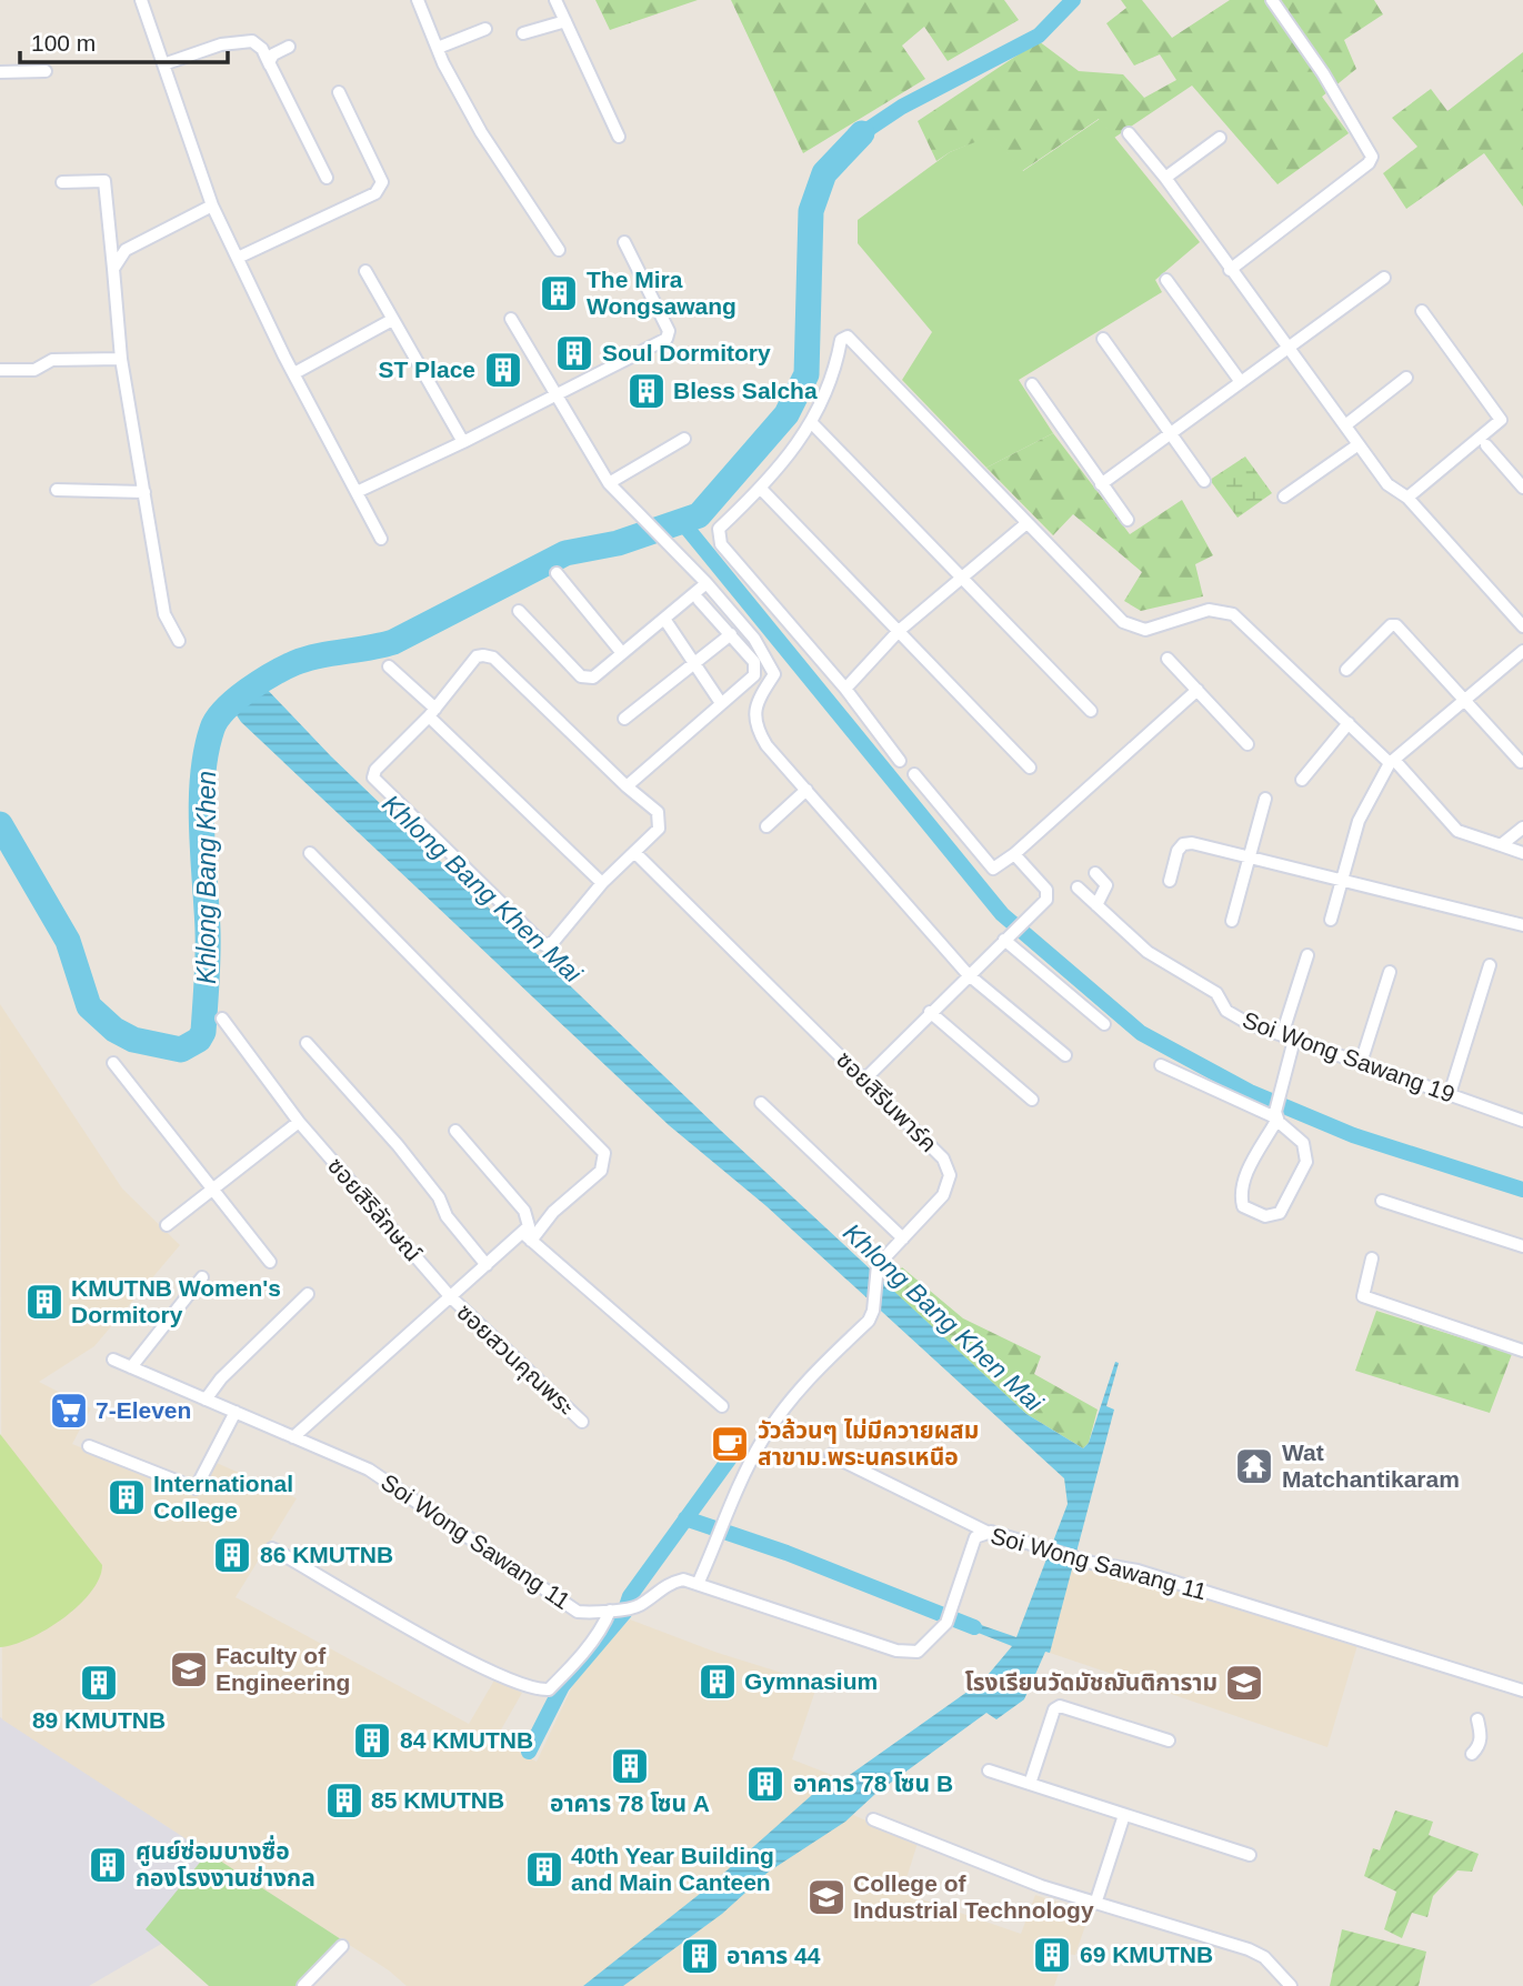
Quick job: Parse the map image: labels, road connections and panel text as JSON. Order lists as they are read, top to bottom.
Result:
{
  "streets": {
    "street": [
      "Soi Wong Sawang 19",
      "ซอยสิรีนพาร์ค",
      "ซอยสิริลักษณ์",
      "ซอยสวนคุณพระ",
      "Soi Wong Sawang 11"
    ]
  },
  "crossings": [
    ["ซอยสิรีนพาร์ค", "Soi Wong Sawang 11"],
    ["ซอยสิริลักษณ์", "ซอยสวนคุณพระ"]
  ],
  "water": ["Khlong Bang Khen", "Khlong Bang Khen Mai"],
  "places": {
    "building": [
      "The Mira Wongsawang",
      "Soul Dormitory",
      "ST Place",
      "Bless Salcha",
      "KMUTNB Women's Dormitory",
      "International College",
      "86 KMUTNB",
      "Gymnasium",
      "89 KMUTNB",
      "84 KMUTNB",
      "อาคาร 78 โซน A",
      "อาคาร 78 โซน B",
      "85 KMUTNB",
      "ศูนย์ซ่อมบางซื่อ กองโรงงานช่างกล",
      "40th Year Building and Main Canteen",
      "69 KMUTNB",
      "อาคาร 44"
    ],
    "supermarket": ["7-Eleven"],
    "cafe": ["วัวล้วนๆ ไม่มีควายผสม สาขาม.พระนครเหนือ"],
    "temple": ["Wat Matchantikaram"],
    "school or university": ["Faculty of Engineering", "โรงเรียนวัดมัชฌันติการาม", "College of Industrial Technology"]
  },
  "scale_bar": "100 m"
}
